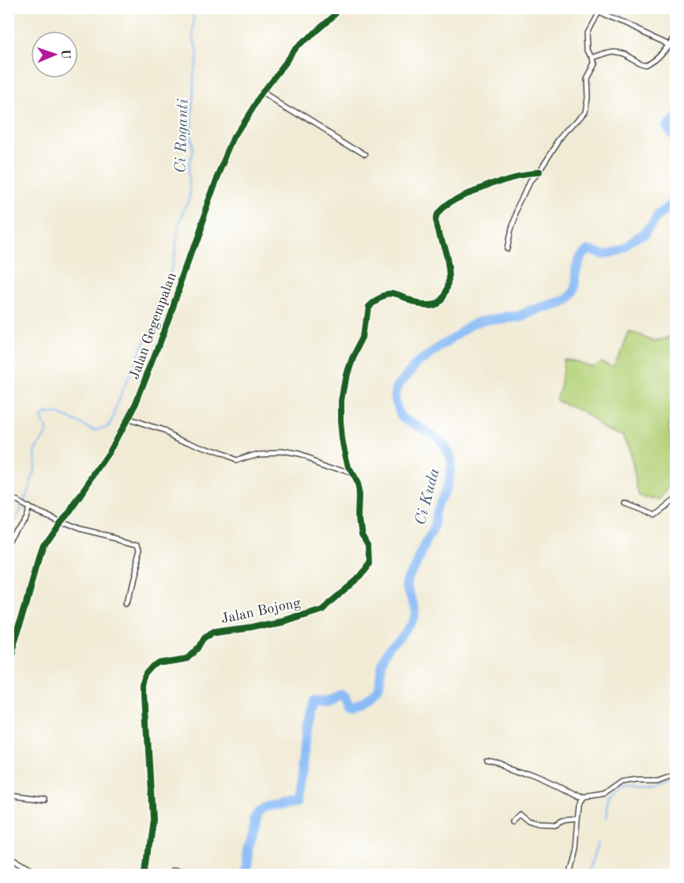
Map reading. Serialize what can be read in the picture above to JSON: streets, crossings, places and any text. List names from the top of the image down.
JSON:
{
  "streets": {
    "street": ["Jalan Gegempalan", "Jalan Bojong"]
  },
  "water": ["Ci Roganti", "Ci Kuda"],
  "north": "right"
}
